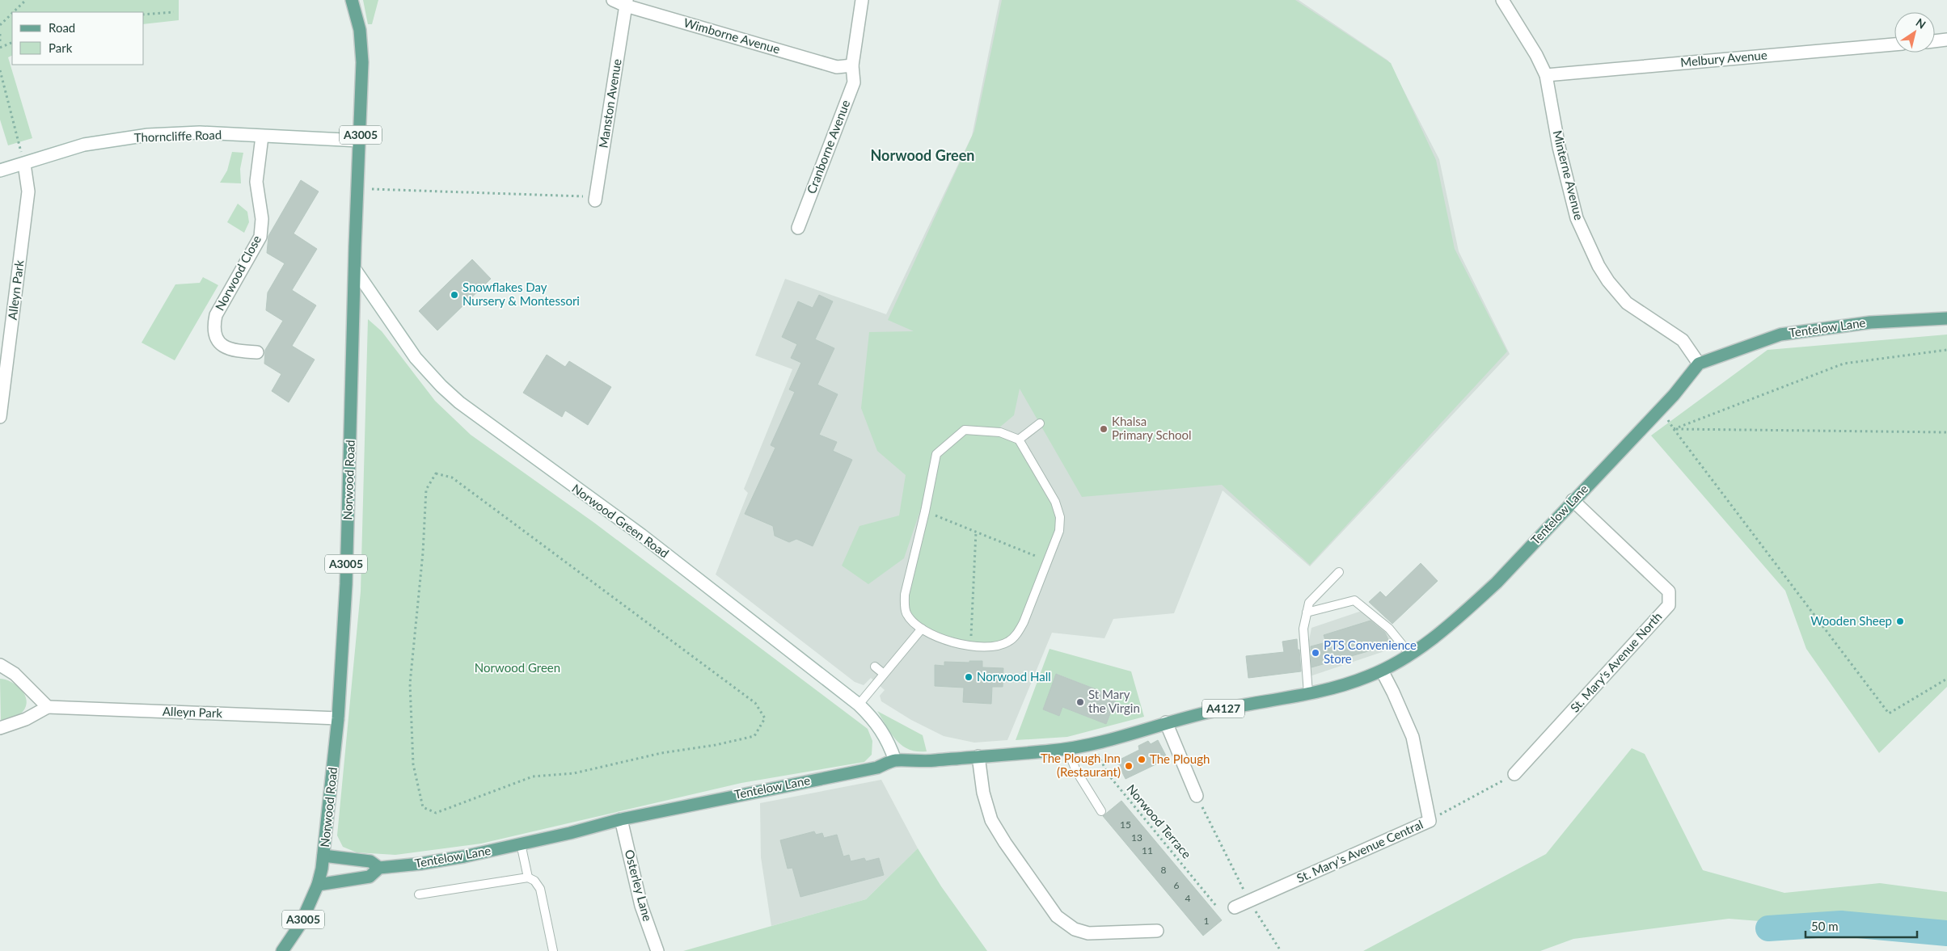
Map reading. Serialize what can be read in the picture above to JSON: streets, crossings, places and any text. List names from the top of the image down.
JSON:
{
  "streets": {
    "main road": [
      "A3005",
      "Tentelow Lane",
      "Norwood Road",
      "A4127"
    ],
    "street": [
      "Wimborne Avenue",
      "Melbury Avenue",
      "Manston Avenue",
      "Thorncliffe Road",
      "Cranborne Avenue",
      "Minterne Avenue",
      "Norwood Close",
      "Alleyn Park",
      "Norwood Green Road",
      "St. Mary's Avenue North",
      "St. Mary's Avenue Central",
      "Osterley Lane"
    ],
    "path": ["Norwood Terrace"]
  },
  "crossings": [
    ["Wimborne Avenue", "Manston Avenue"],
    ["Wimborne Avenue", "Cranborne Avenue"],
    ["Melbury Avenue", "Minterne Avenue"],
    ["Thorncliffe Road", "Norwood Close"],
    ["Thorncliffe Road", "Alleyn Park"],
    ["Thorncliffe Road", "Norwood Road"],
    ["Minterne Avenue", "Tentelow Lane"],
    ["Alleyn Park", "Norwood Road"],
    ["Tentelow Lane", "Norwood Road"],
    ["Tentelow Lane", "Norwood Green Road"],
    ["Tentelow Lane", "St. Mary's Avenue North"],
    ["Tentelow Lane", "Norwood Terrace"],
    ["Tentelow Lane", "St. Mary's Avenue Central"],
    ["Tentelow Lane", "Osterley Lane"],
    ["Norwood Road", "Norwood Green Road"]
  ],
  "districts": ["Norwood Green"],
  "parks": ["Norwood Green"],
  "places": [
    "Snowflakes Day Nursery & Montessori",
    "Khalsa Primary School",
    "Wooden Sheep",
    "PTS Convenience Store",
    "Norwood Hall",
    "St Mary the Virgin",
    "The Plough",
    "The Plough Inn (Restaurant)"
  ],
  "house_numbers": [
    "15",
    "13",
    "11",
    "8",
    "6",
    "4",
    "1"
  ],
  "legend": ["Road", "Park"],
  "scale_bar": "50 m",
  "north": "top right"
}
